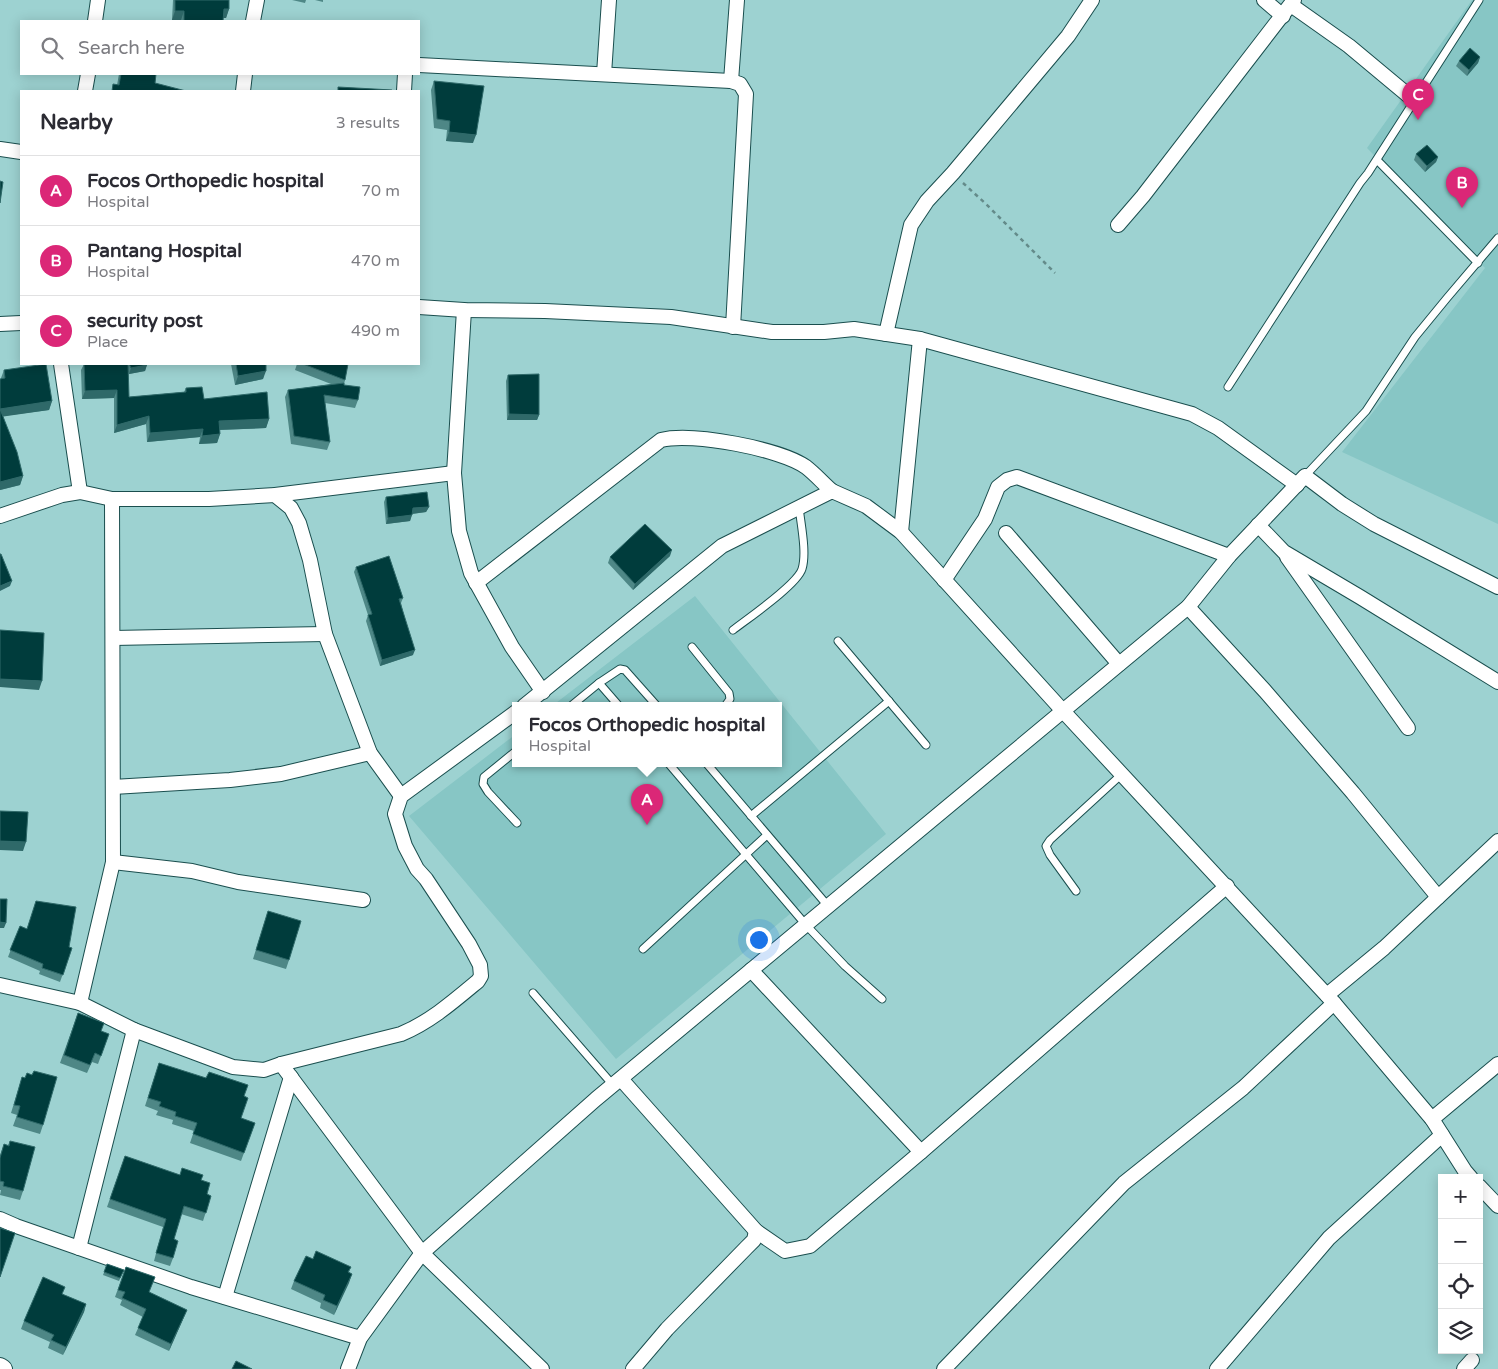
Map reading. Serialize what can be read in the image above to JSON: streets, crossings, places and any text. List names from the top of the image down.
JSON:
{
  "page": {
    "search": "Search here",
    "pins": ["C", "B", "A"],
    "heading": ["Nearby", "3 results"],
    "list": [
      {
        "mark": "A",
        "name": "Focos Orthopedic hospital",
        "note": "Hospital",
        "value": "70 m"
      },
      {
        "mark": "B",
        "name": "Pantang Hospital",
        "note": "Hospital",
        "value": "470 m"
      },
      {
        "mark": "C",
        "name": "security post",
        "note": "Place",
        "value": "490 m"
      }
    ],
    "popup": ["Focos Orthopedic hospital", "Hospital"],
    "map_buttons": ["+", "−"]
  }
}
